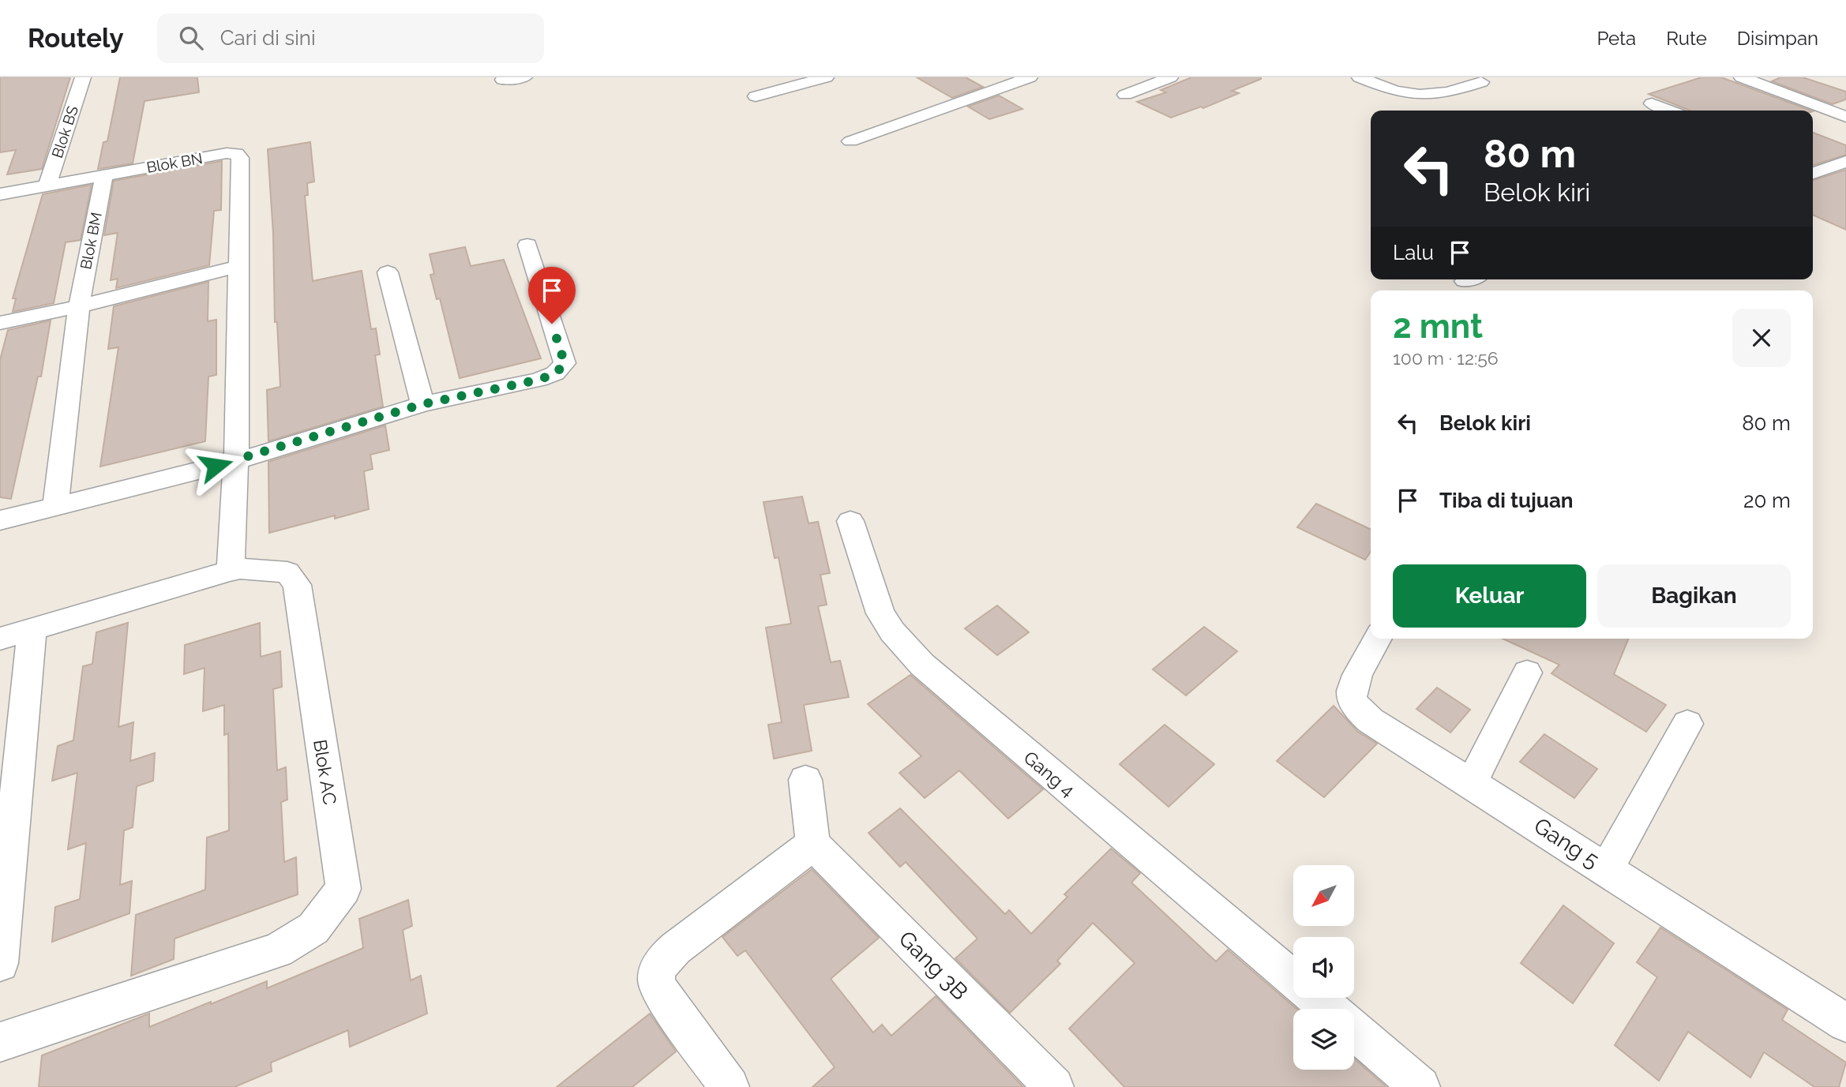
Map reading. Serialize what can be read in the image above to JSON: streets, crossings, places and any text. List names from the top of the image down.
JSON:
{
  "streets": {
    "street": [
      "Blok BS",
      "Blok BN",
      "Blok BM",
      "Blok AC",
      "Gang 4",
      "Gang 5",
      "Gang 3B"
    ]
  },
  "crossings": [
    ["Blok BS", "Blok BN"],
    ["Blok BN", "Blok BM"]
  ],
  "north": "bottom left",
  "page": {
    "header": "Routely",
    "search": "Cari di sini",
    "nav": ["Peta", "Rute", "Disimpan"],
    "turn": ["80 m", "Belok kiri"],
    "then": "Lalu",
    "heading": ["2 mnt", "100 m · 12:56"],
    "list": [
      {
        "name": "Belok kiri",
        "value": "80 m"
      },
      {
        "name": "Tiba di tujuan",
        "value": "20 m"
      }
    ],
    "buttons": ["Keluar", "Bagikan"]
  }
}
